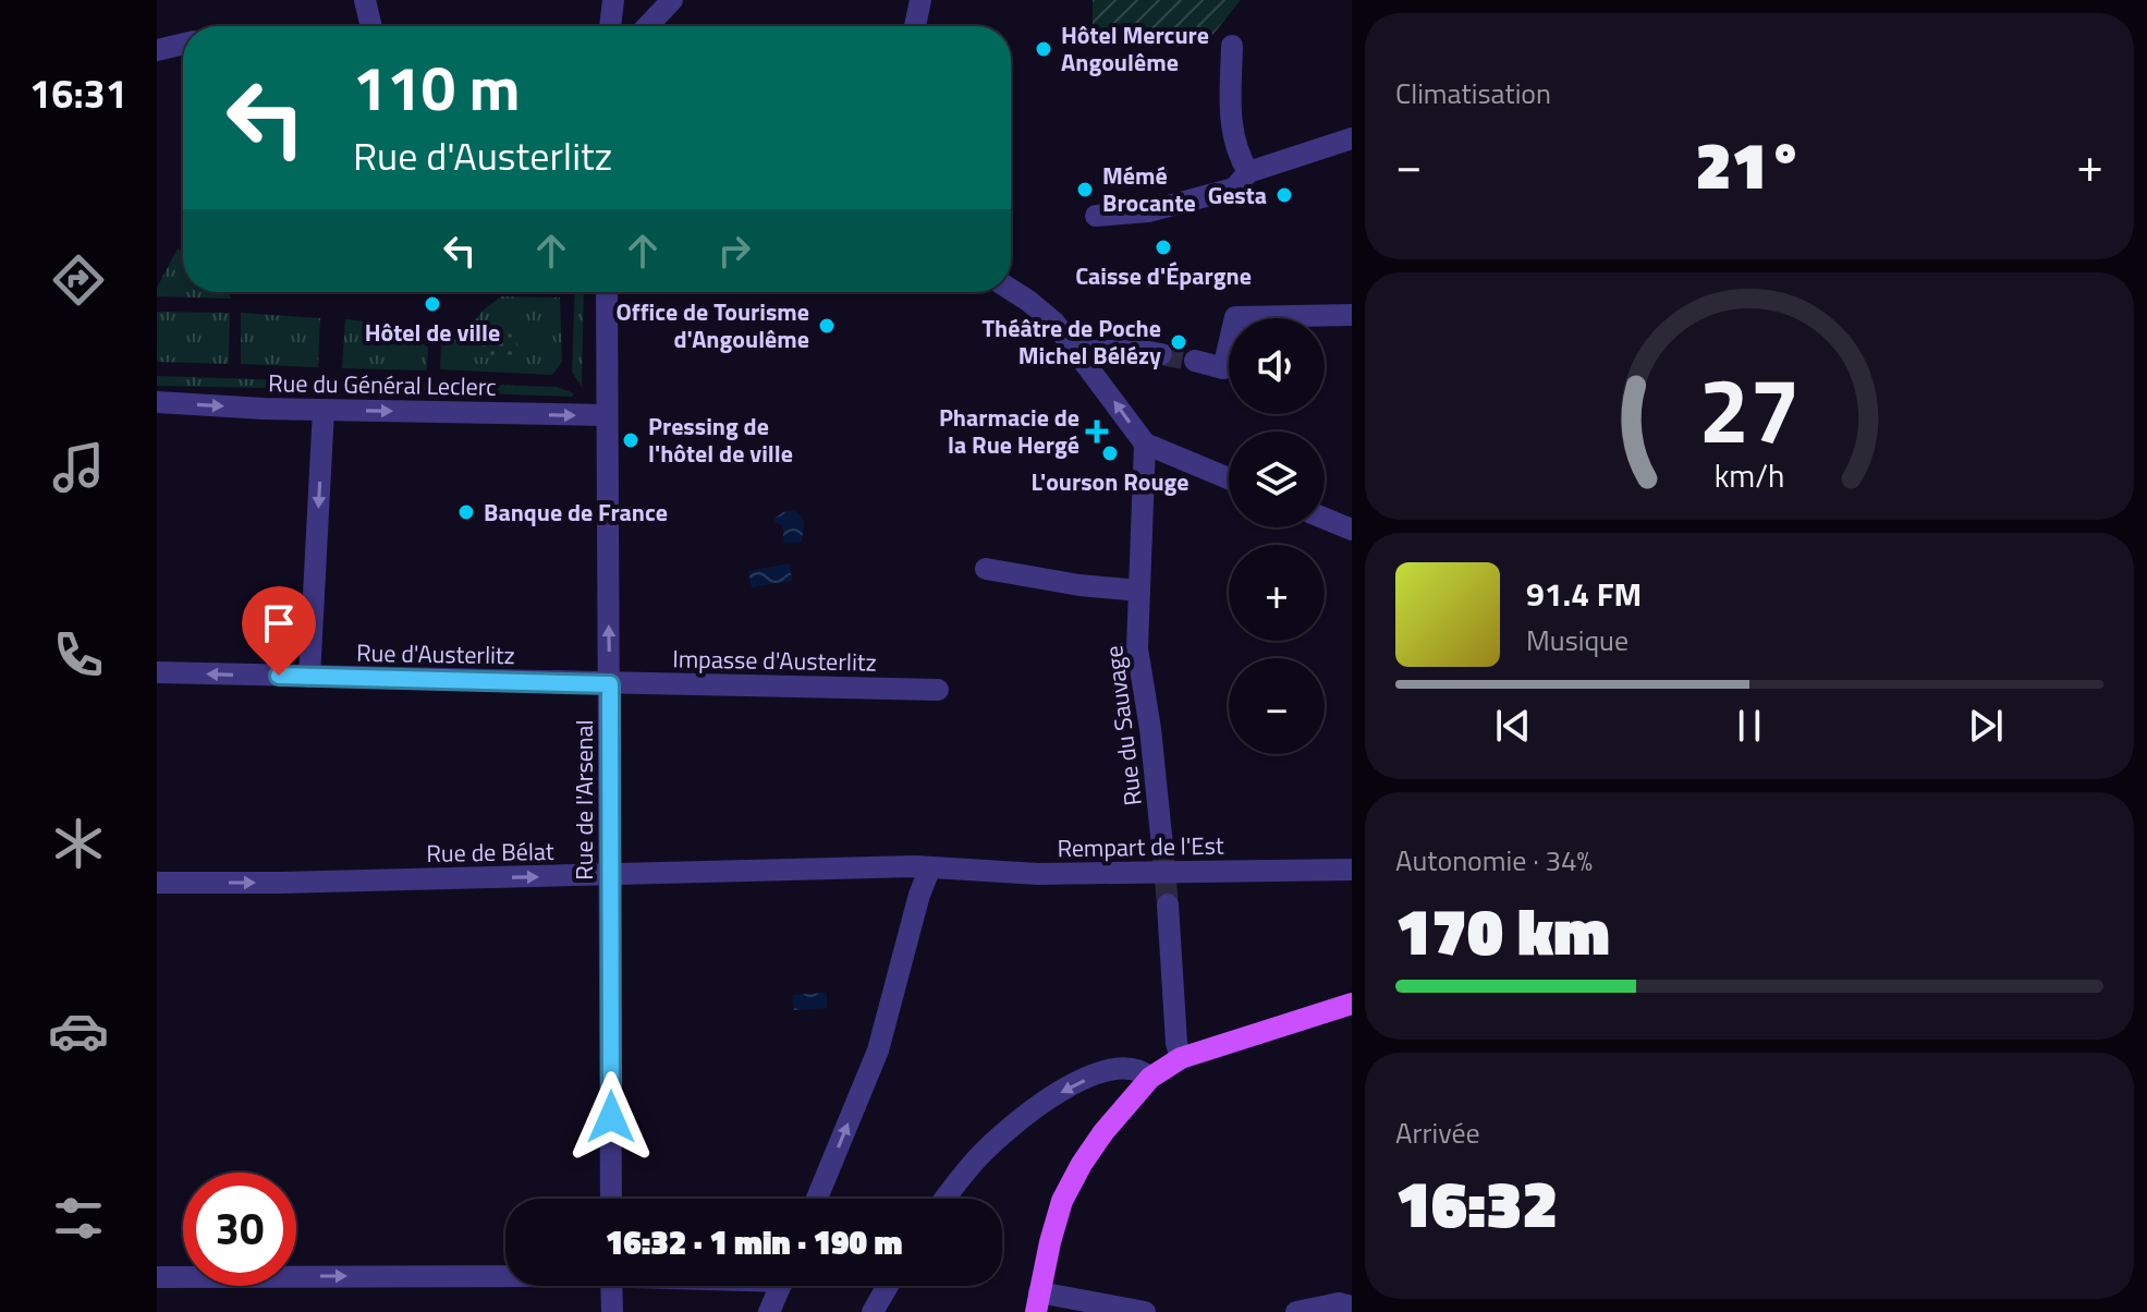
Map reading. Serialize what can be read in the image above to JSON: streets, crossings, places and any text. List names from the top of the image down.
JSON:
{
  "streets": {
    "street": [
      "Rue du Général Leclerc",
      "Rue d'Austerlitz",
      "Impasse d'Austerlitz",
      "Rue du Sauvage",
      "Rue de l'Arsenal",
      "Rempart de l'Est",
      "Rue de Bélat"
    ]
  },
  "crossings": [
    ["Rue du Général Leclerc", "Rue de l'Arsenal"],
    ["Rue d'Austerlitz", "Impasse d'Austerlitz"],
    ["Rue d'Austerlitz", "Rue de l'Arsenal"],
    ["Impasse d'Austerlitz", "Rue de l'Arsenal"],
    ["Rue de l'Arsenal", "Rue de Bélat"],
    ["Rempart de l'Est", "Rue de Bélat"]
  ],
  "one_way": ["Rue du Général Leclerc", "Rue de Bélat"],
  "places": {
    "other": [
      "Hôtel Mercure Angoulême",
      "Mémé Brocante",
      "Gesta",
      "Caisse d'Épargne",
      "Hôtel de ville",
      "Office de Tourisme d'Angoulême",
      "Théâtre de Poche Michel Bélézy",
      "Pressing de l'hôtel de ville",
      "L'ourson Rouge",
      "Banque de France"
    ],
    "health": ["Pharmacie de la Rue Hergé"]
  },
  "page": {
    "tabs": "16:31",
    "tile": [
      "Climatisation",
      ["Autonomie · 34%", "170 km"],
      ["Arrivée", "16:32"]
    ],
    "turn": ["110 m", "Rue d'Austerlitz"],
    "heat": ["−", "21°", "+"],
    "map_buttons": ["+", "−"],
    "song": ["91.4 FM", "Musique"],
    "limit": "30",
    "trip": "16:32 · 1 min · 190 m",
    "gauge": ["27", "km/h"]
  }
}
